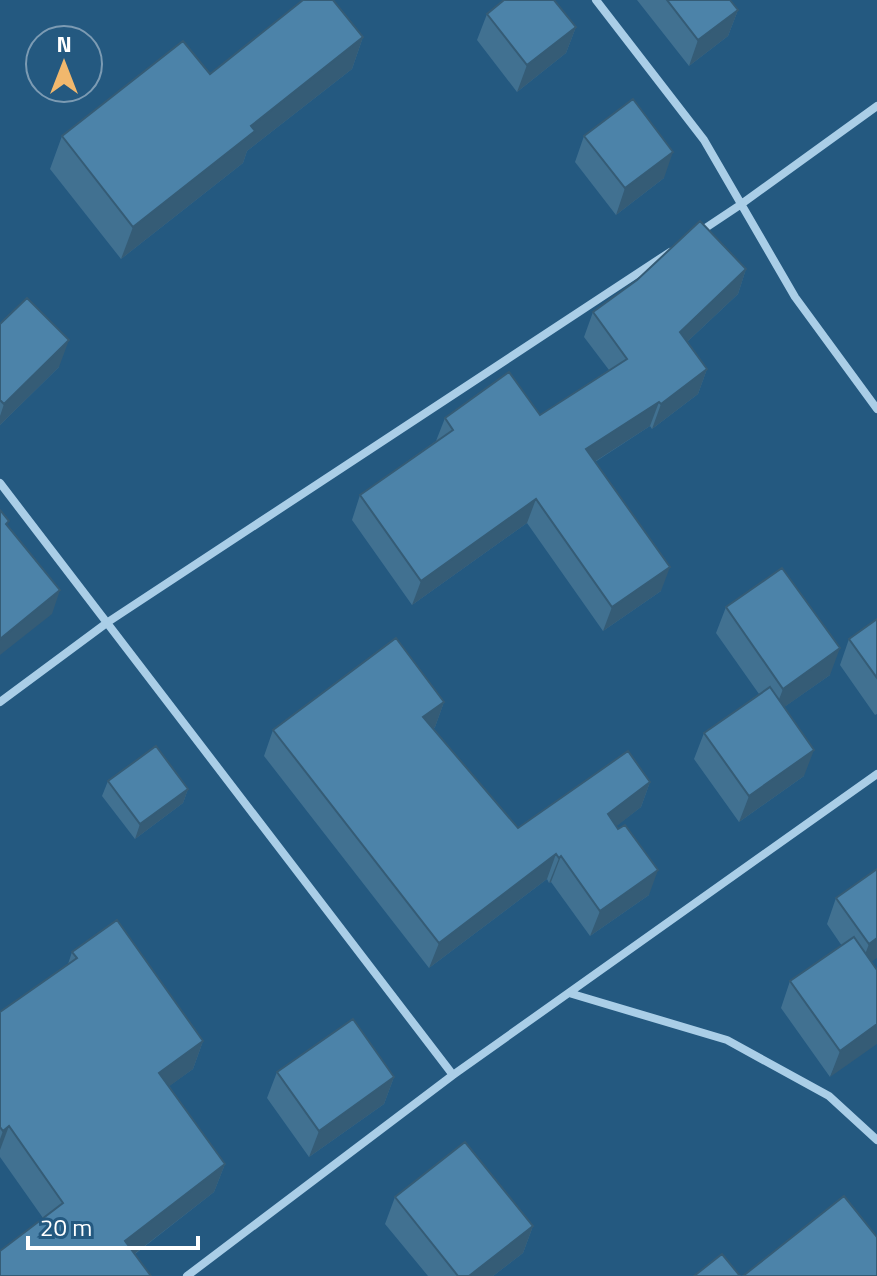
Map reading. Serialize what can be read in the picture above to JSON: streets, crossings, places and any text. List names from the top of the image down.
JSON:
{
  "scale_bar": "20 m",
  "north": "top"
}
